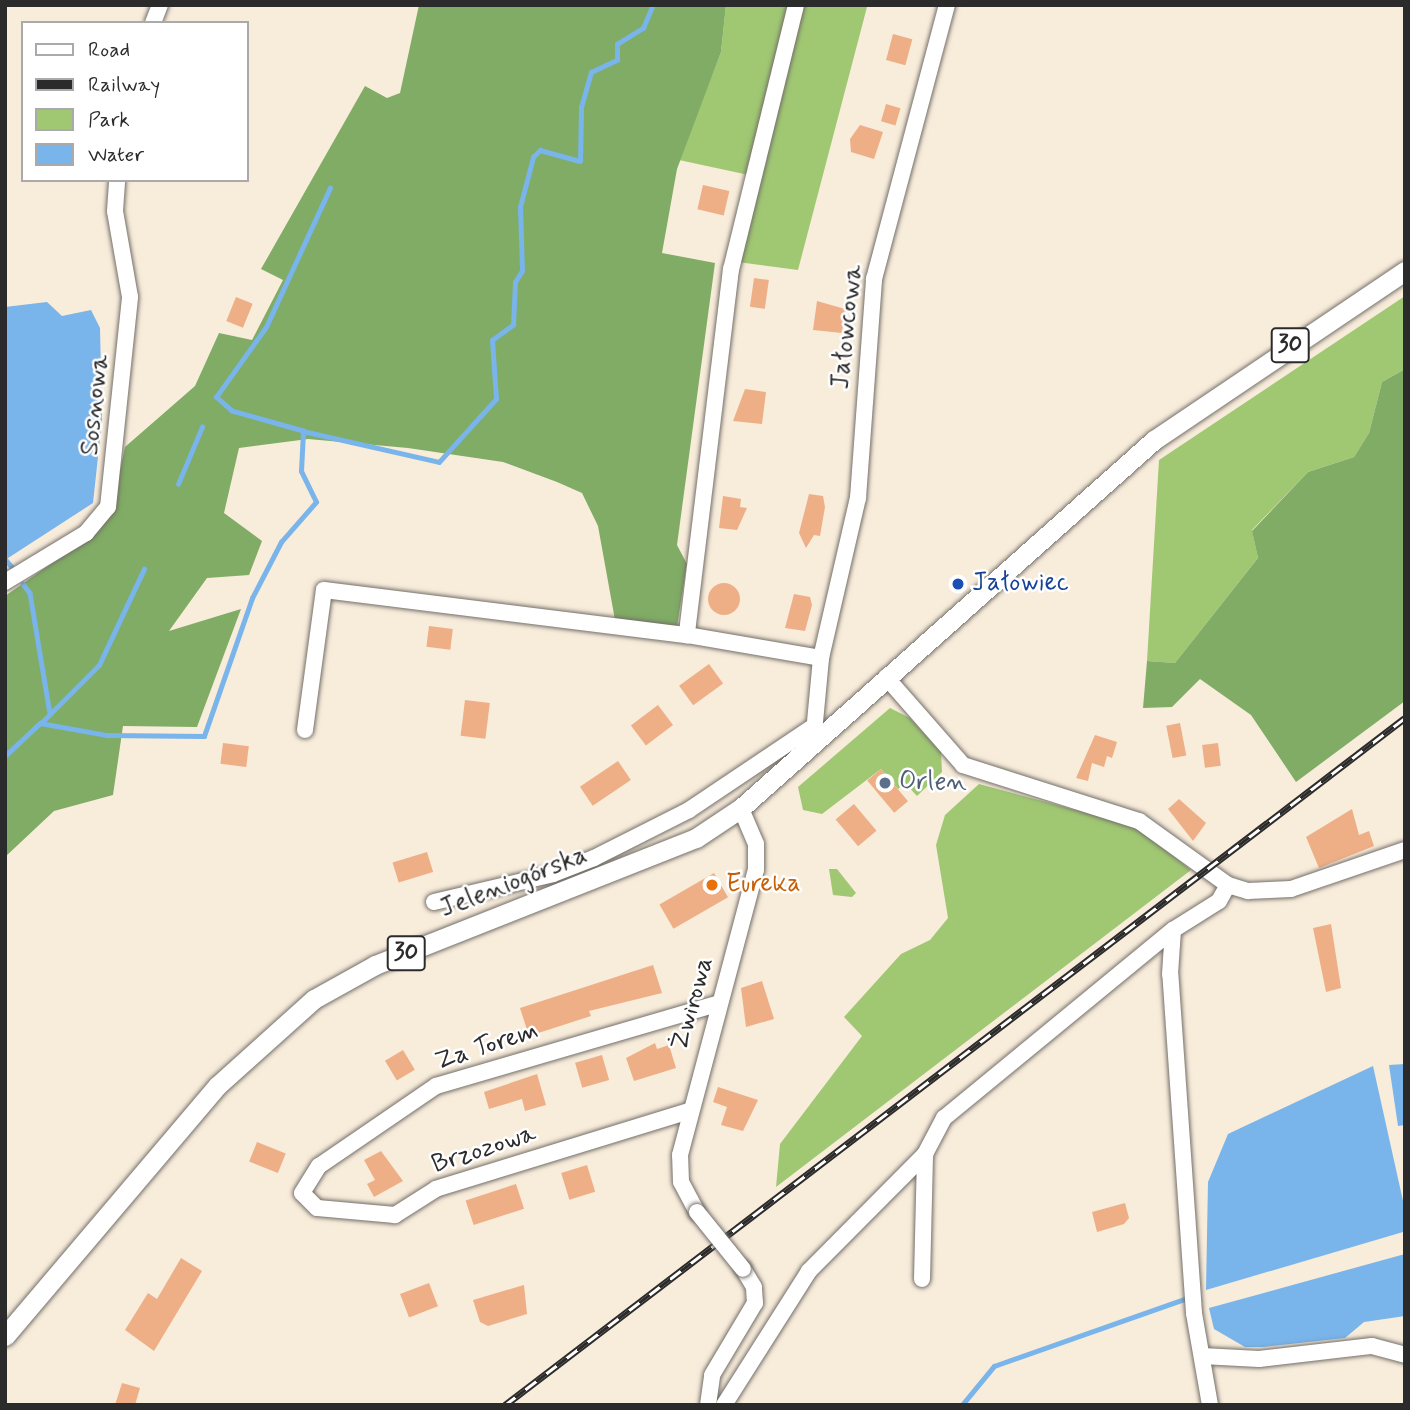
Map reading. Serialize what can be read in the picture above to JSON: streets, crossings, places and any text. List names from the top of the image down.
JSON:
{
  "streets": {
    "main road": ["30", "Jeleniogórska"],
    "street": [
      "Jałowcowa",
      "Sosnowa",
      "Żwirowa",
      "Za Torem",
      "Brzozowa"
    ]
  },
  "crossings": [
    ["Jałowcowa", "Jeleniogórska"],
    ["30", "Jeleniogórska"],
    ["Jeleniogórska", "Żwirowa"],
    ["Żwirowa", "Za Torem"],
    ["Żwirowa", "Brzozowa"],
    ["Za Torem", "Brzozowa"]
  ],
  "places": ["Jałowiec", "Orlen", "Eureka"],
  "legend": [
    "Road",
    "Railway",
    "Park",
    "Water"
  ]
}
